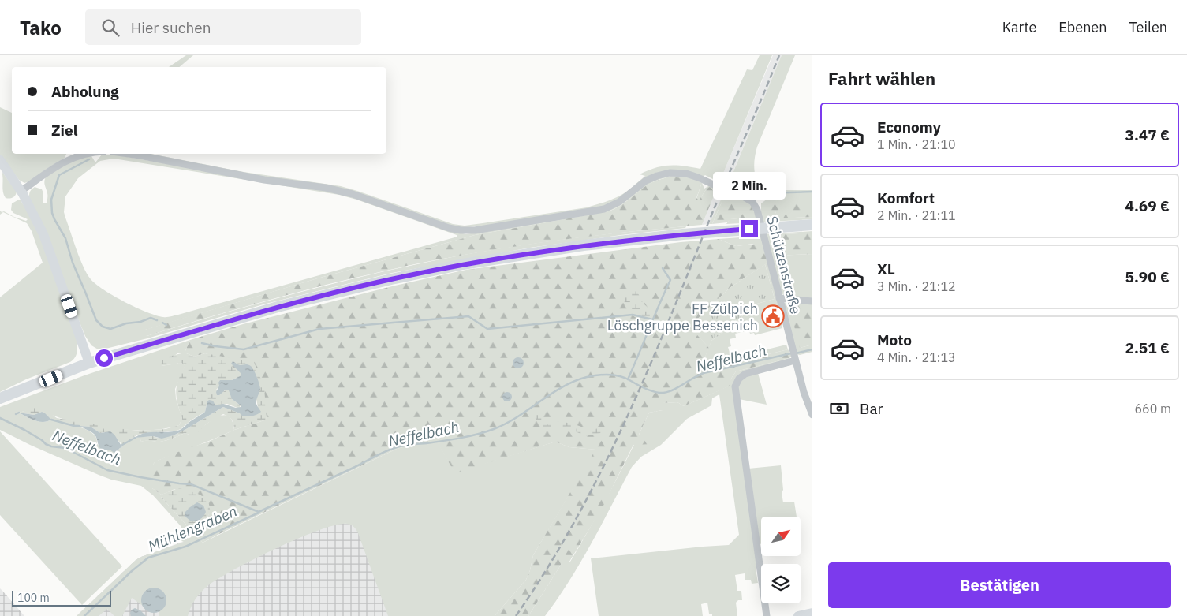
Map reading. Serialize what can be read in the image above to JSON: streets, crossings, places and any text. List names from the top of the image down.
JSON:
{
  "streets": {
    "street": ["Schützenstraße"]
  },
  "water": ["Neffelbach", "Mühlengraben"],
  "places": {
    "public building": ["FF Zülpich Löschgruppe Bessenich"]
  },
  "scale_bar": "100 m",
  "north": "top right",
  "page": {
    "header": "Tako",
    "search": "Hier suchen",
    "nav": ["Karte", "Ebenen", "Teilen"],
    "heading": "Fahrt wählen",
    "banner": ["Abholung", "Ziel"],
    "list": [
      {
        "name": "Economy",
        "note": "1 Min. · 21:10",
        "value": "3.47 €"
      },
      {
        "name": "Komfort",
        "note": "2 Min. · 21:11",
        "value": "4.69 €"
      },
      {
        "name": "XL",
        "note": "3 Min. · 21:12",
        "value": "5.90 €"
      },
      {
        "name": "Moto",
        "note": "4 Min. · 21:13",
        "value": "2.51 €"
      }
    ],
    "bubble": "2 Min.",
    "pay": ["Bar", "660 m"],
    "buttons": "Bestätigen",
    "scale": "100 m"
  }
}
